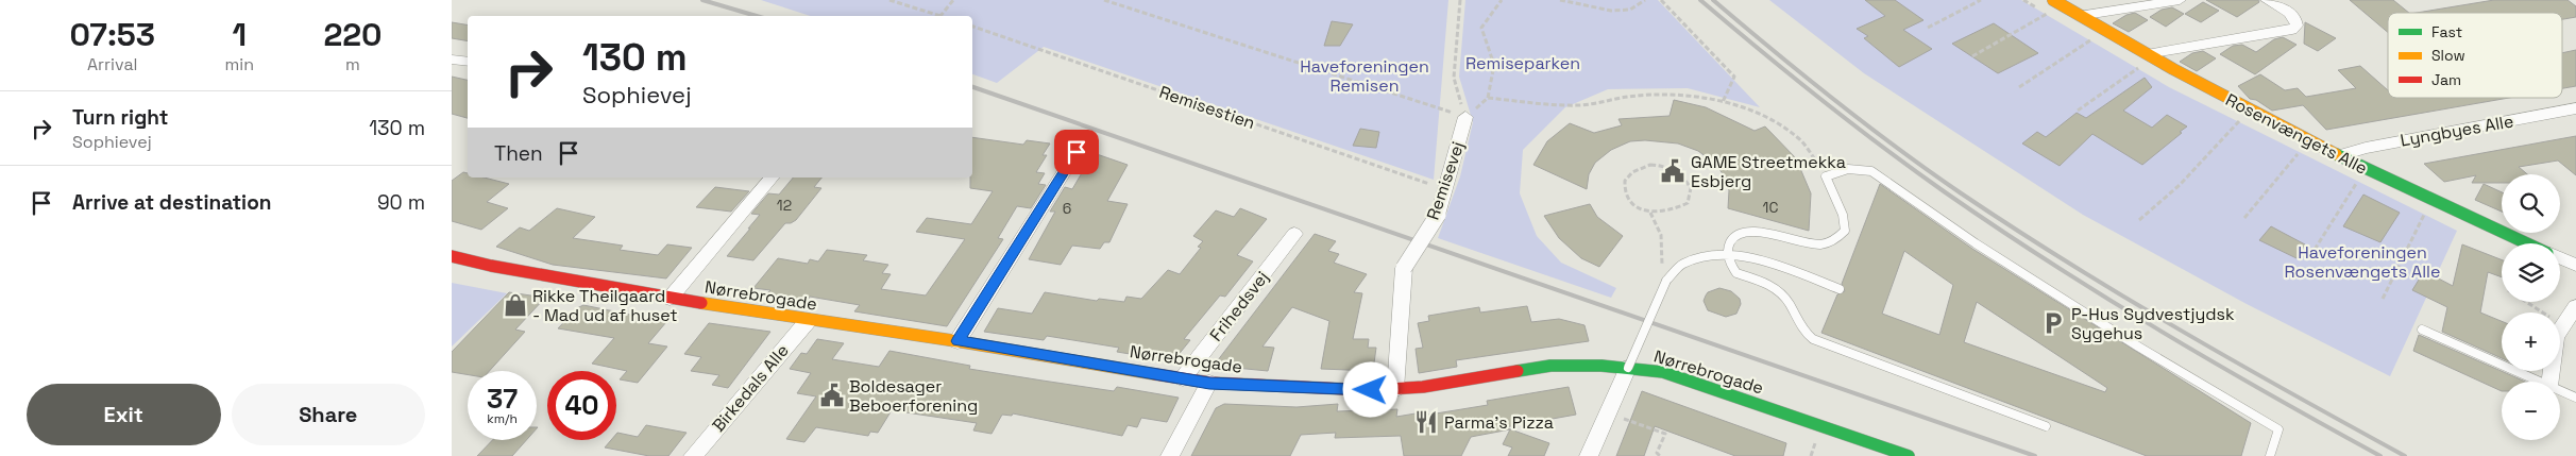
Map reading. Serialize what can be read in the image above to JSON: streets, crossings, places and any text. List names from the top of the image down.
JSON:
{
  "streets": {
    "street": [
      "Lyngbyes Alle",
      "Rosenvængets Alle",
      "Remisevej",
      "Nørrebrogade",
      "Frihedsvej",
      "Birkedals Alle"
    ],
    "path": ["Remisestien"]
  },
  "crossings": [
    ["Remisestien", "Remisevej"],
    ["Lyngbyes Alle", "Rosenvængets Alle"],
    ["Remisevej", "Nørrebrogade"],
    ["Nørrebrogade", "Frihedsvej"],
    ["Nørrebrogade", "Birkedals Alle"]
  ],
  "parks": ["Remiseparken", "Haveforeningen Remisen", "Haveforeningen Rosenvængets Alle"],
  "places": {
    "public building": ["GAME Streetmekka Esbjerg", "Boldesager Beboerforening"],
    "shop": ["Rikke Theilgaard - Mad ud af huset"],
    "parking": ["P-Hus Sydvestjydsk Sygehus"],
    "restaurant": ["Parma's Pizza"]
  },
  "house_numbers": ["12", "1C", "6"],
  "legend": ["Fast", "Slow", "Jam"],
  "page": {
    "eta": [
      "07:53",
      "Arrival",
      "1",
      "min",
      "220",
      "m"
    ],
    "turn": ["130 m", "Sophievej"],
    "list": [
      {
        "name": "Turn right",
        "note": "Sophievej",
        "value": "130 m"
      },
      {
        "name": "Arrive at destination",
        "value": "90 m"
      }
    ],
    "then": "Then",
    "map_buttons": ["+", "−"],
    "speed": "37 km/h",
    "limit": "40",
    "buttons": ["Exit", "Share"]
  }
}
